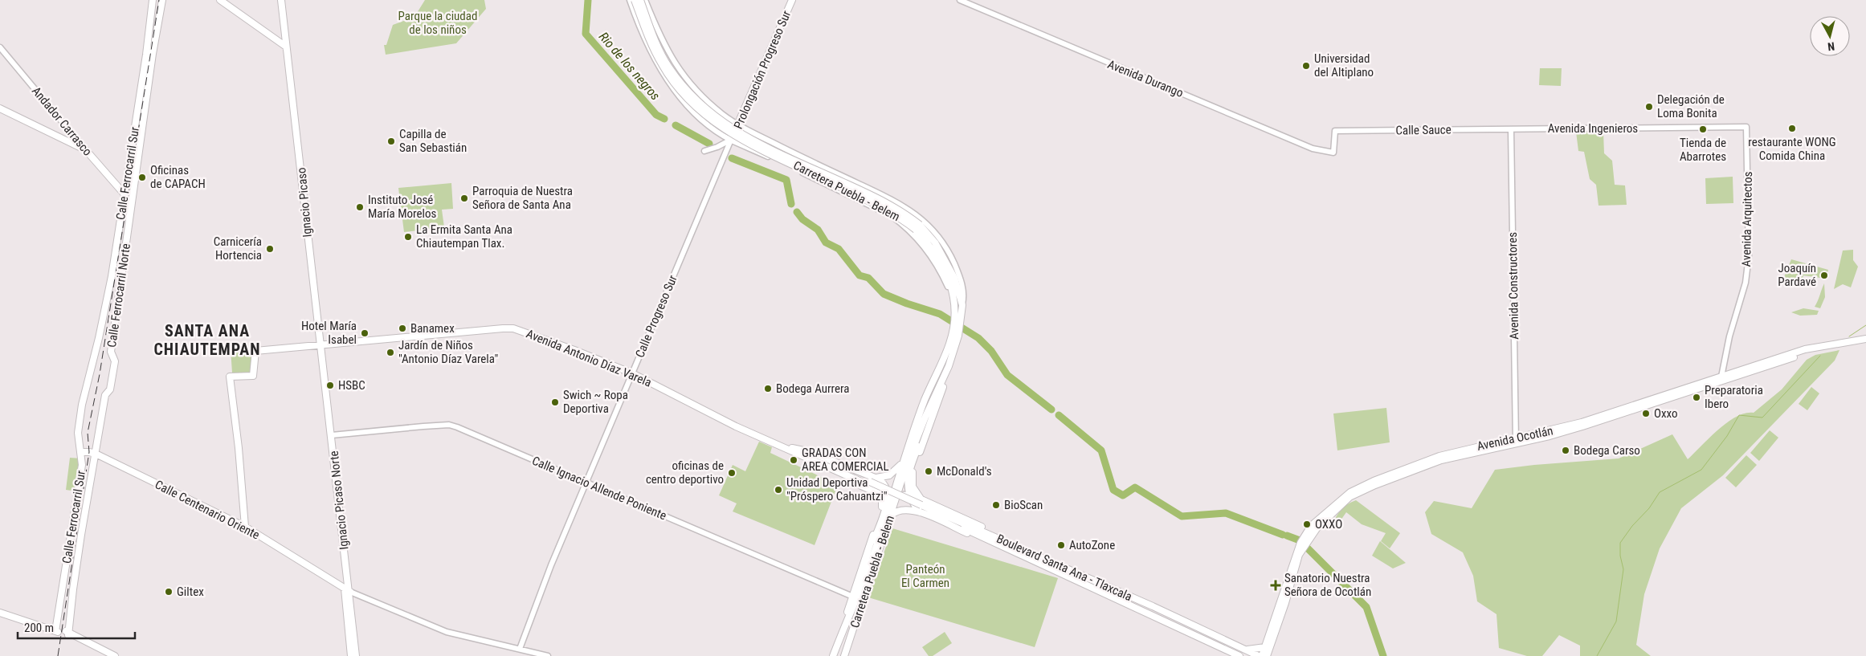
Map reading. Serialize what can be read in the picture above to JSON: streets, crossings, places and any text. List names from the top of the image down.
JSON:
{
  "streets": {
    "main road": [
      "Prolongación Progreso Sur",
      "Andador Carrasco",
      "Calle Ferrocarril Sur",
      "Carretera Puebla - Belem",
      "Ignacio Picaso",
      "Calle Ferrocarril Norte",
      "Avenida Antonio Díaz Varela",
      "Avenida Ocotlán",
      "Ignacio Picaso Norte",
      "Calle Centenario Oriente",
      "Boulevard Santa Ana - Tlaxcala"
    ],
    "street": [
      "Avenida Durango",
      "Avenida Ingenieros",
      "Calle Sauce",
      "Avenida Arquitectos",
      "Avenida Constructores",
      "Calle Progreso Sur",
      "Calle Ignacio Allende Poniente"
    ]
  },
  "crossings": [
    ["Prolongación Progreso Sur", "Carretera Puebla - Belem"],
    ["Prolongación Progreso Sur", "Calle Progreso Sur"],
    ["Avenida Durango", "Calle Sauce"],
    ["Andador Carrasco", "Calle Ferrocarril Sur"],
    ["Avenida Ingenieros", "Calle Sauce"],
    ["Avenida Ingenieros", "Avenida Arquitectos"],
    ["Avenida Ingenieros", "Avenida Constructores"],
    ["Calle Sauce", "Avenida Constructores"],
    ["Calle Ferrocarril Sur", "Calle Centenario Oriente"],
    ["Carretera Puebla - Belem", "Calle Ignacio Allende Poniente"],
    ["Ignacio Picaso", "Avenida Antonio Díaz Varela"],
    ["Ignacio Picaso", "Ignacio Picaso Norte"],
    ["Avenida Arquitectos", "Avenida Ocotlán"],
    ["Avenida Constructores", "Avenida Ocotlán"],
    ["Calle Ferrocarril Norte", "Calle Centenario Oriente"],
    ["Calle Progreso Sur", "Avenida Antonio Díaz Varela"],
    ["Calle Progreso Sur", "Calle Ignacio Allende Poniente"],
    ["Avenida Antonio Díaz Varela", "Ignacio Picaso Norte"],
    ["Avenida Antonio Díaz Varela", "Calle Centenario Oriente"],
    ["Avenida Antonio Díaz Varela", "Boulevard Santa Ana - Tlaxcala"],
    ["Calle Ignacio Allende Poniente", "Ignacio Picaso Norte"],
    ["Ignacio Picaso Norte", "Calle Centenario Oriente"]
  ],
  "districts": ["SANTA ANA CHIAUTEMPAN"],
  "water": ["Rio de los negros"],
  "parks": ["Parque la ciudad de los niños", "Panteón El Carmen"],
  "places": {
    "other": [
      "Universidad del Altiplano",
      "Delegación de Loma Bonita",
      "restaurante WONG Comida China",
      "Tienda de Abarrotes",
      "Capilla de San Sebastián",
      "Oficinas de CAPACH",
      "Parroquia de Nuestra Señora de Santa Ana",
      "Instituto José María Morelos",
      "La Ermita Santa Ana Chiautempan Tlax.",
      "Carnicería Hortencia",
      "Joaquín Pardavé",
      "Banamex",
      "Hotel María Isabel",
      "Jardín de Niños \"Antonio Díaz Varela\"",
      "HSBC",
      "Bodega Aurrera",
      "Preparatoria Ibero",
      "Swich ~ Ropa Deportiva",
      "Oxxo",
      "Bodega Carso",
      "GRADAS CON AREA COMERCIAL",
      "McDonald's",
      "oficinas de centro deportivo",
      "Unidad Deportiva \"Próspero Cahuantzi\"",
      "BioScan",
      "OXXO",
      "AutoZone",
      "Giltex"
    ],
    "health": ["Sanatorio Nuestra Señora de Ocotlán"]
  },
  "scale_bar": "200 m",
  "north": "bottom"
}
